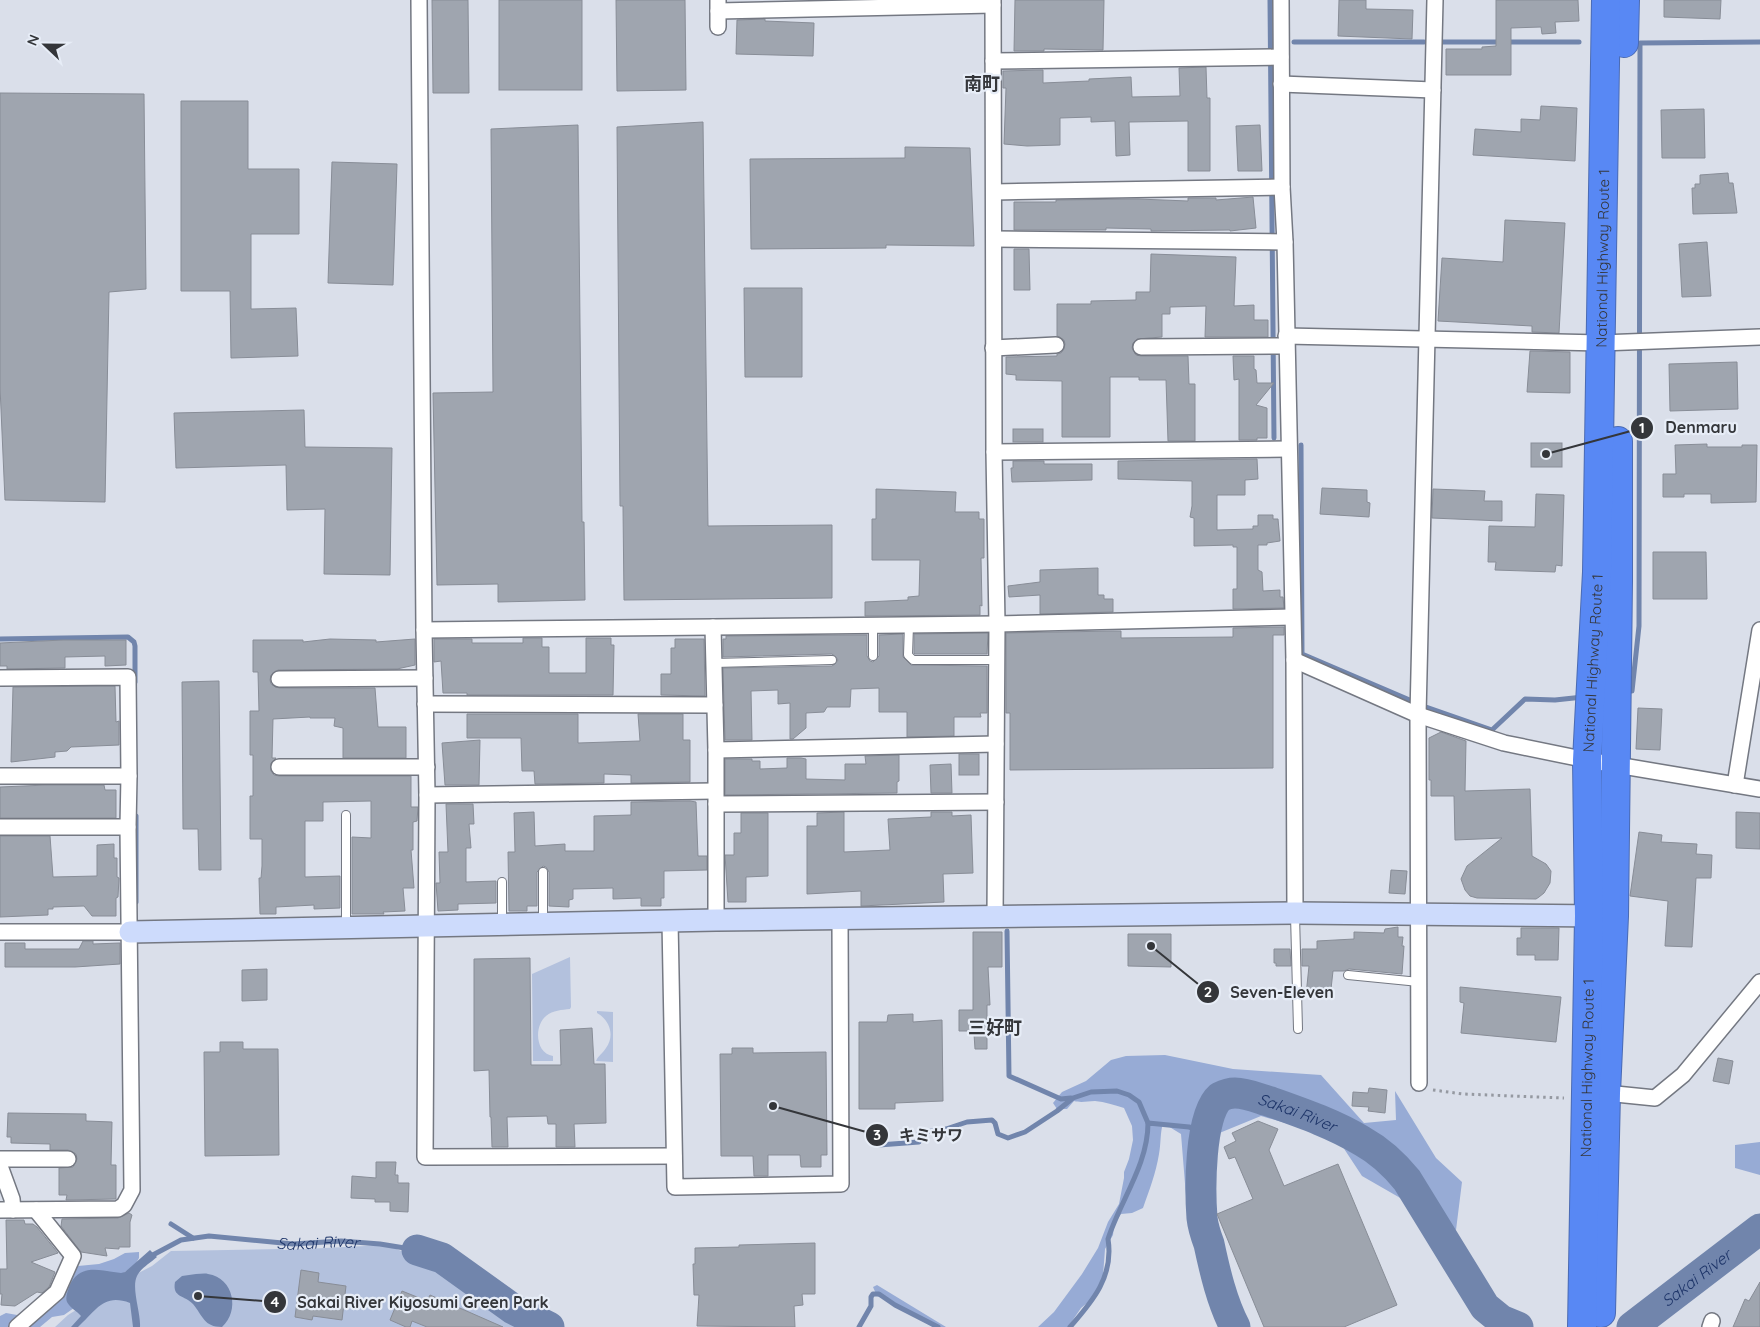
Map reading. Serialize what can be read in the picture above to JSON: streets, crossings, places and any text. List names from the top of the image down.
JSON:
{
  "streets": {
    "highway": ["National Highway Route 1"]
  },
  "districts": ["南町", "三好町"],
  "water": ["Sakai River"],
  "places": [
    "Denmaru",
    "Seven-Eleven",
    "キミサワ",
    "Sakai River Kiyosumi Green Park"
  ],
  "north": "left"
}
